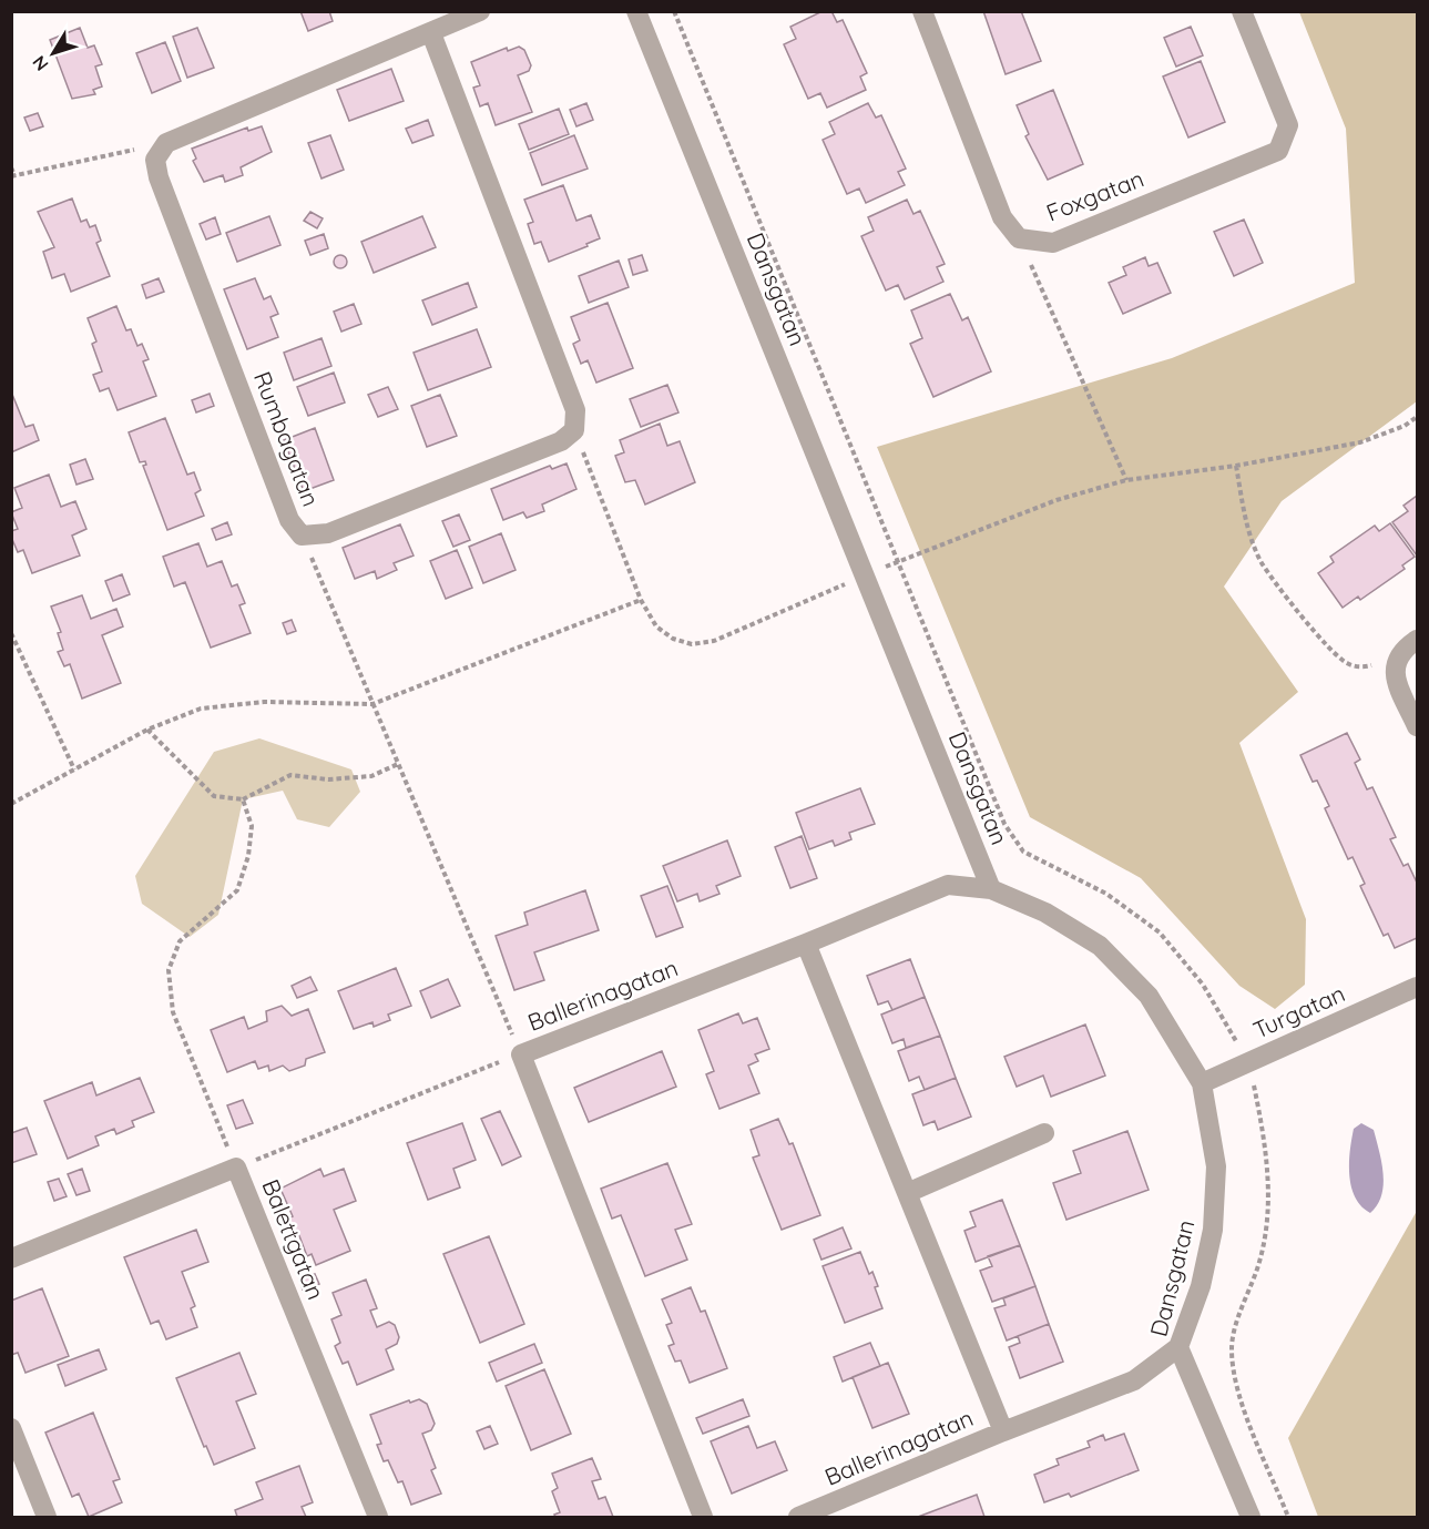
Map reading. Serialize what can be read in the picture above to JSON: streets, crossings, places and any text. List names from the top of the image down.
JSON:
{
  "streets": {
    "street": [
      "Foxgatan",
      "Dansgatan",
      "Rumbagatan",
      "Ballerinagatan",
      "Turgatan",
      "Balettgatan"
    ]
  },
  "crossings": [
    ["Dansgatan", "Turgatan"]
  ],
  "north": "bottom left"
}
